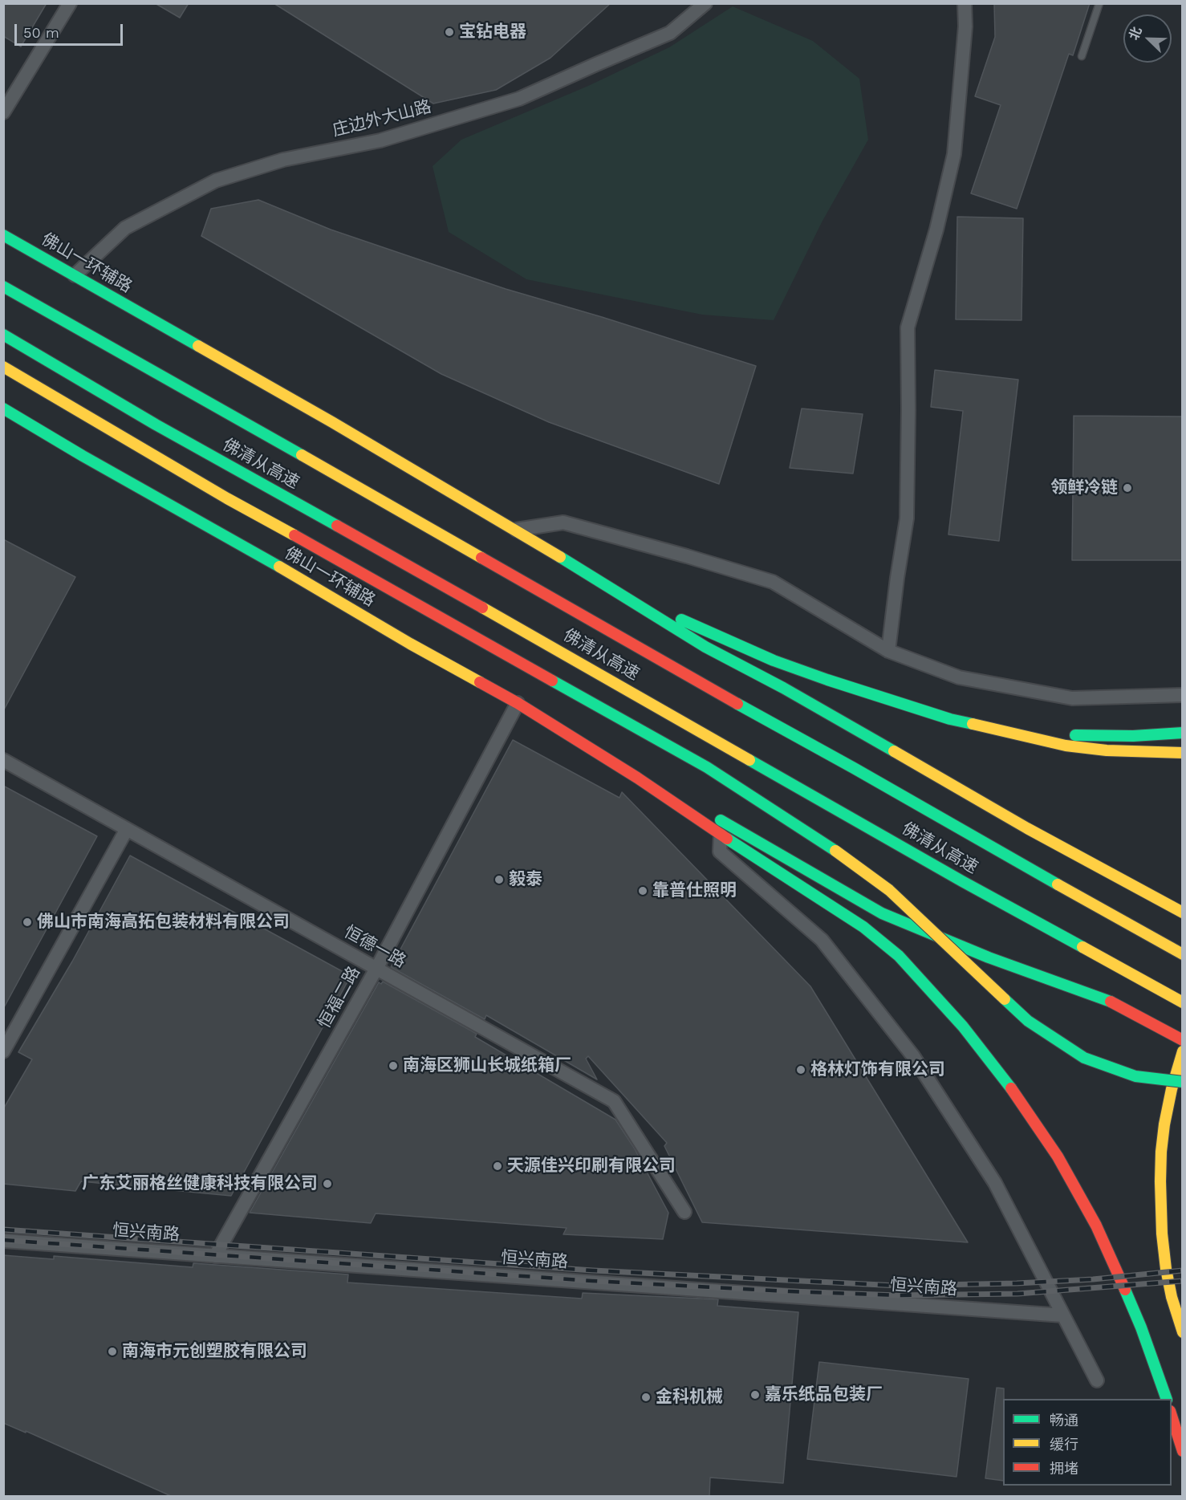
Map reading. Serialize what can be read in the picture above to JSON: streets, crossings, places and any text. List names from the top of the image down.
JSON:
{
  "streets": {
    "main road": ["佛山一环辅路", "佛清从高速"],
    "street": [
      "庄边外大山路",
      "恒德一路",
      "恒福二路",
      "恒兴南路"
    ]
  },
  "crossings": [
    ["庄边外大山路", "佛山一环辅路"],
    ["佛山一环辅路", "恒福二路"],
    ["恒德一路", "恒福二路"],
    ["恒福二路", "恒兴南路"]
  ],
  "places": [
    "宝钻电器",
    "领鲜冷链",
    "毅泰",
    "靠普仕照明",
    "佛山市南海高拓包装材料有限公司",
    "南海区狮山长城纸箱厂",
    "格林灯饰有限公司",
    "天源佳兴印刷有限公司",
    "广东艾丽格丝健康科技有限公司",
    "南海市元创塑胶有限公司",
    "嘉乐纸品包装厂",
    "金科机械"
  ],
  "legend": ["畅通", "缓行", "拥堵"],
  "scale_bar": "50 m",
  "north": "top left"
}
